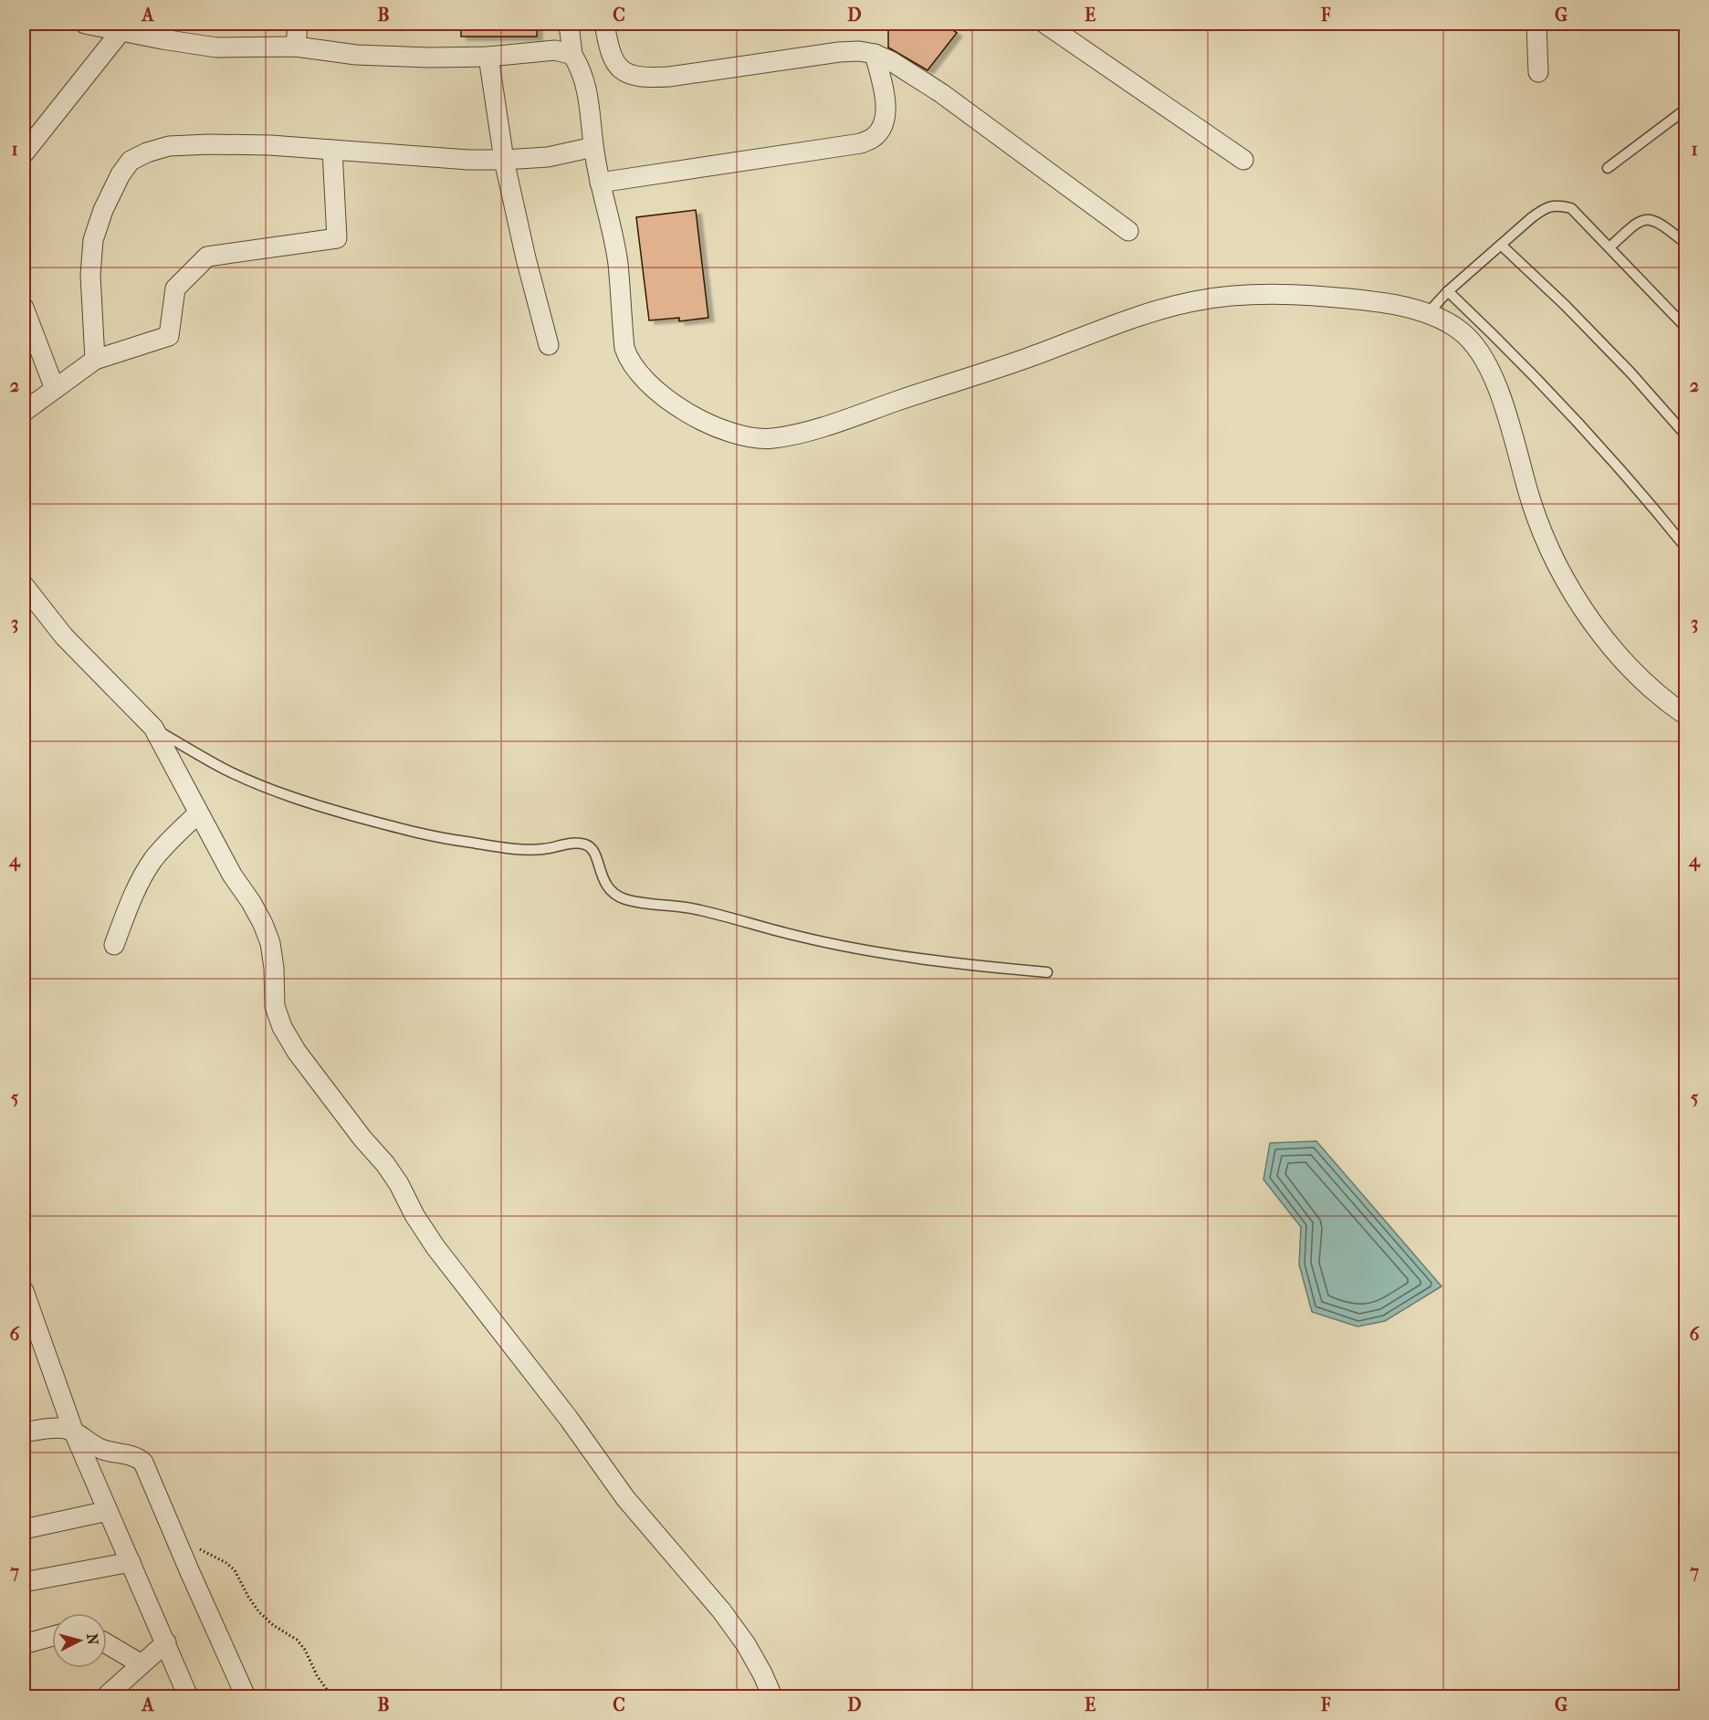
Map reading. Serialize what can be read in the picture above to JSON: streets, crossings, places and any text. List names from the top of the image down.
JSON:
{
  "north": "right",
  "grid": {
    "columns": [
      "A",
      "B",
      "C",
      "D",
      "E",
      "F",
      "G"
    ],
    "rows": [
      "1",
      "2",
      "3",
      "4",
      "5",
      "6",
      "7"
    ]
  }
}
